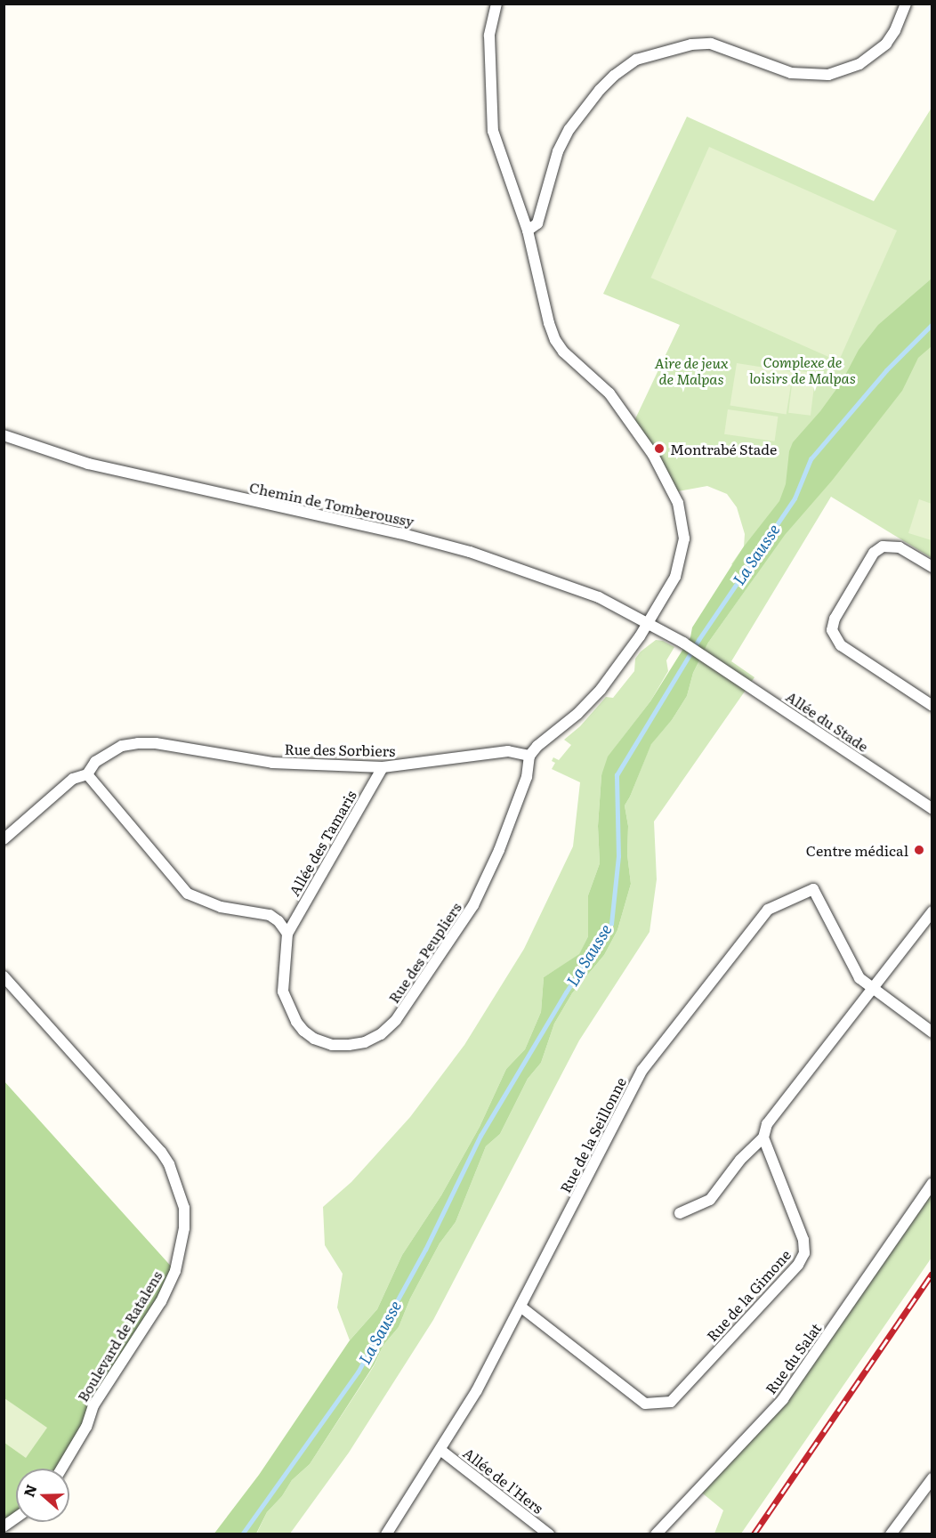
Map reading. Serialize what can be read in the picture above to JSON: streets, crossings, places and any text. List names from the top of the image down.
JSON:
{
  "streets": {
    "street": [
      "Chemin de Tomberoussy",
      "Allée du Stade",
      "Rue des Sorbiers",
      "Allée des Tamaris",
      "Rue des Peupliers",
      "Rue de la Seillonne",
      "Rue de la Gimone",
      "Boulevard de Ratalens",
      "Rue du Salat",
      "Allée de l'Hers"
    ]
  },
  "crossings": [
    ["Chemin de Tomberoussy", "Allée du Stade"],
    ["Rue des Sorbiers", "Allée des Tamaris"],
    ["Rue des Sorbiers", "Rue des Peupliers"],
    ["Allée des Tamaris", "Rue des Peupliers"],
    ["Rue de la Seillonne", "Rue de la Gimone"],
    ["Rue de la Seillonne", "Allée de l'Hers"]
  ],
  "water": ["La Sausse"],
  "parks": ["Complexe de loisirs de Malpas", "Aire de jeux de Malpas"],
  "places": ["Montrabé Stade", "Centre médical"],
  "north": "left"
}
